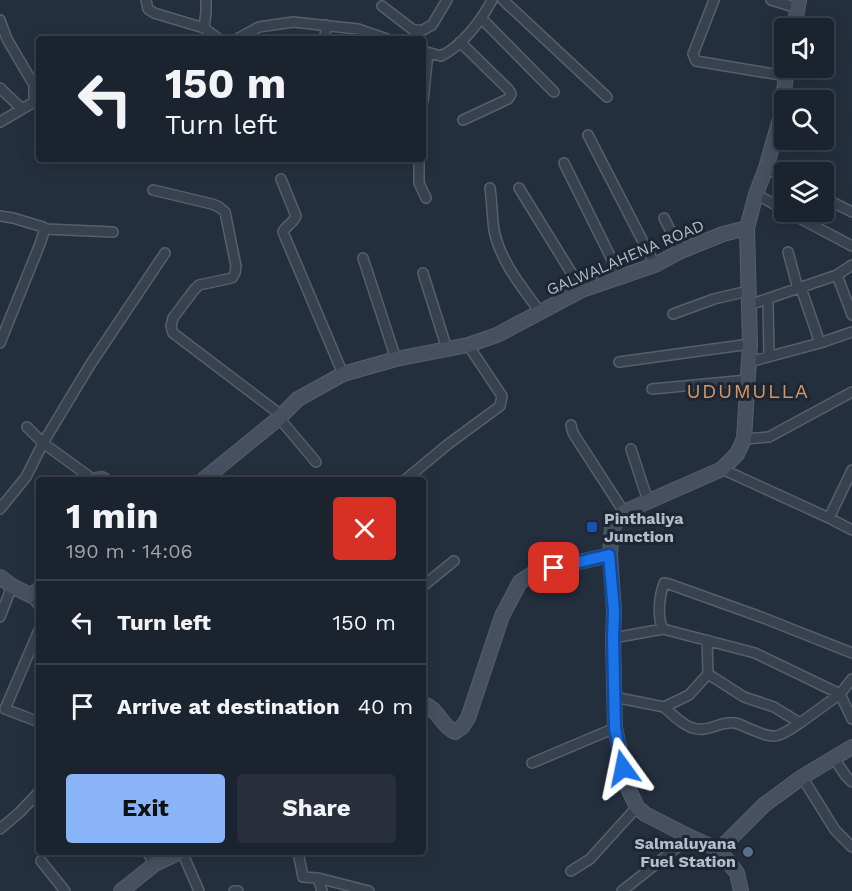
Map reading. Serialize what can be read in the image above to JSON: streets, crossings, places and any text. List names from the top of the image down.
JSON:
{
  "streets": {
    "street": ["GALWALAHENA ROAD"]
  },
  "districts": ["UDUMULLA"],
  "places": {
    "transit": ["Pinthaliya Junction"],
    "other": ["Salmaluyana Fuel Station"]
  },
  "page": {
    "turn": ["150 m", "Turn left"],
    "heading": ["1 min", "190 m · 14:06"],
    "list": [
      {
        "name": "Turn left",
        "value": "150 m"
      },
      {
        "name": "Arrive at destination",
        "value": "40 m"
      }
    ],
    "buttons": ["Exit", "Share"]
  }
}
